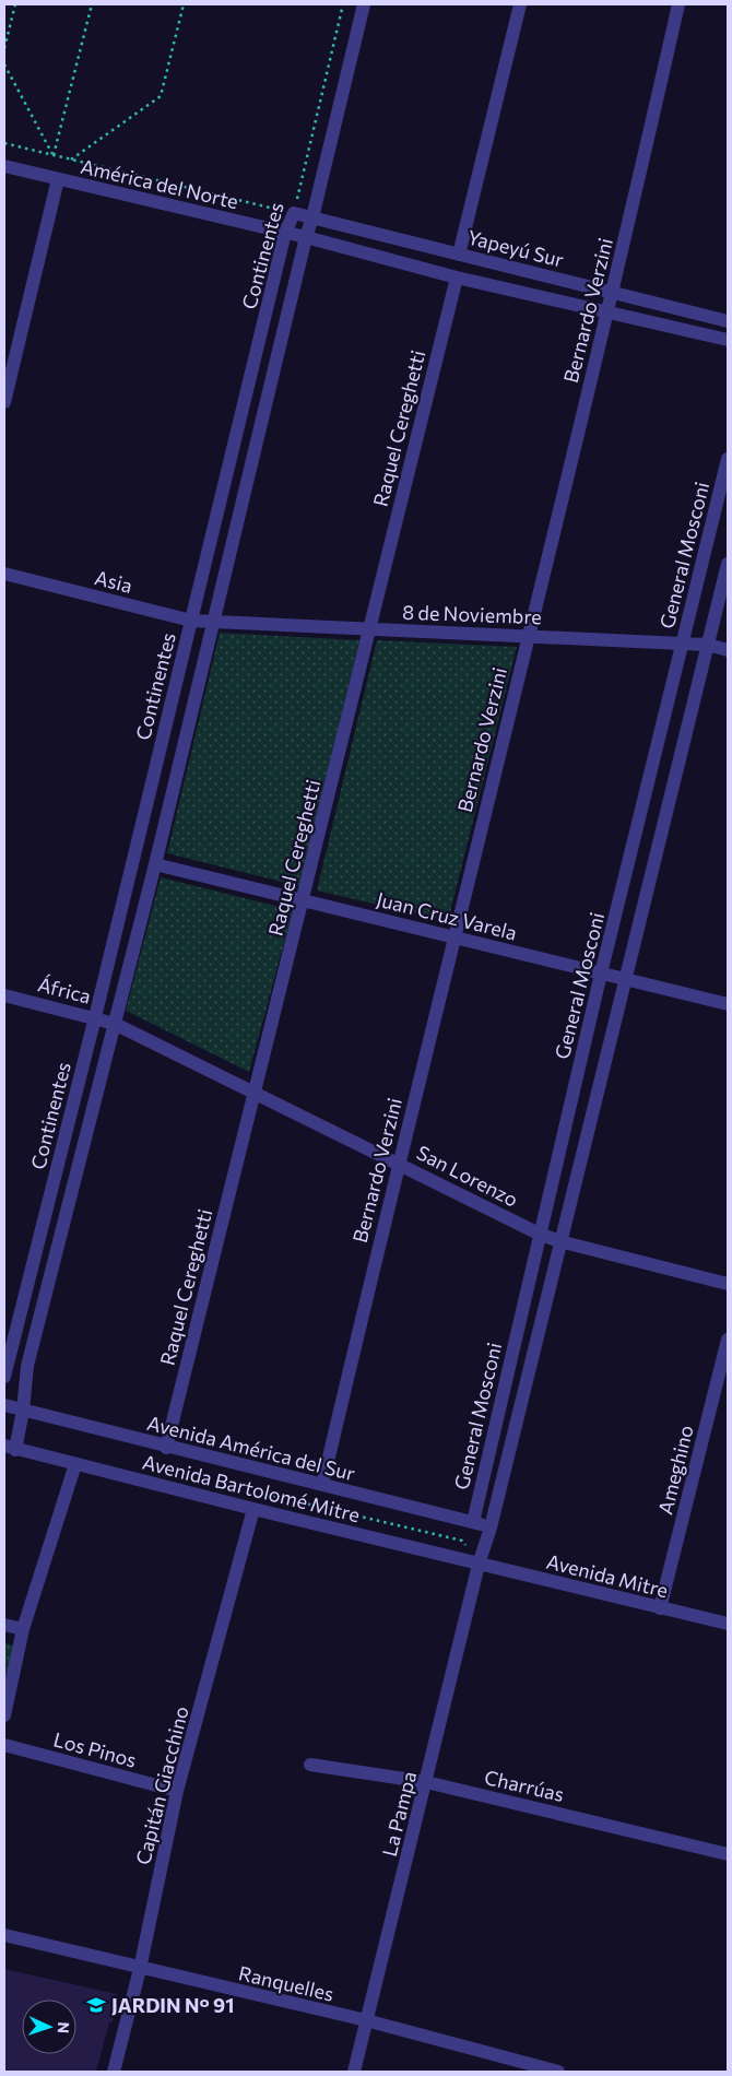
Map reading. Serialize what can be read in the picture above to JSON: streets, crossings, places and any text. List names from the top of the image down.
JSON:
{
  "streets": {
    "street": [
      "América del Norte",
      "Yapeyú Sur",
      "Continentes",
      "Bernardo Verzini",
      "Raquel Cereghetti",
      "General Mosconi",
      "Asia",
      "8 de Noviembre",
      "Juan Cruz Varela",
      "África",
      "San Lorenzo",
      "Avenida América del Sur",
      "Ameghino",
      "Avenida Bartolomé Mitre",
      "Avenida Mitre",
      "Los Pinos",
      "Capitán Giacchino",
      "Charrúas",
      "La Pampa",
      "Ranquelles"
    ]
  },
  "crossings": [
    ["América del Norte", "Yapeyú Sur"],
    ["América del Norte", "Continentes"],
    ["Yapeyú Sur", "Continentes"],
    ["Yapeyú Sur", "Bernardo Verzini"],
    ["Continentes", "Asia"],
    ["Continentes", "8 de Noviembre"],
    ["Continentes", "Juan Cruz Varela"],
    ["Continentes", "África"],
    ["Continentes", "San Lorenzo"],
    ["Continentes", "Avenida América del Sur"],
    ["Continentes", "Avenida Bartolomé Mitre"],
    ["Bernardo Verzini", "8 de Noviembre"],
    ["Bernardo Verzini", "Juan Cruz Varela"],
    ["Bernardo Verzini", "San Lorenzo"],
    ["Bernardo Verzini", "Avenida América del Sur"],
    ["Raquel Cereghetti", "8 de Noviembre"],
    ["Raquel Cereghetti", "Juan Cruz Varela"],
    ["Raquel Cereghetti", "San Lorenzo"],
    ["Raquel Cereghetti", "Avenida América del Sur"],
    ["General Mosconi", "8 de Noviembre"],
    ["General Mosconi", "Juan Cruz Varela"],
    ["General Mosconi", "San Lorenzo"],
    ["General Mosconi", "Avenida América del Sur"],
    ["General Mosconi", "Avenida Bartolomé Mitre"],
    ["General Mosconi", "Avenida Mitre"],
    ["General Mosconi", "La Pampa"],
    ["Asia", "8 de Noviembre"],
    ["África", "San Lorenzo"],
    ["Ameghino", "Avenida Mitre"],
    ["Avenida Bartolomé Mitre", "Avenida Mitre"],
    ["Avenida Bartolomé Mitre", "Capitán Giacchino"],
    ["Avenida Bartolomé Mitre", "La Pampa"],
    ["Avenida Mitre", "La Pampa"],
    ["Los Pinos", "Capitán Giacchino"],
    ["Capitán Giacchino", "Ranquelles"],
    ["Charrúas", "La Pampa"],
    ["La Pampa", "Ranquelles"]
  ],
  "places": {
    "school or university": ["JARDIN N° 91"]
  },
  "north": "right"
}
